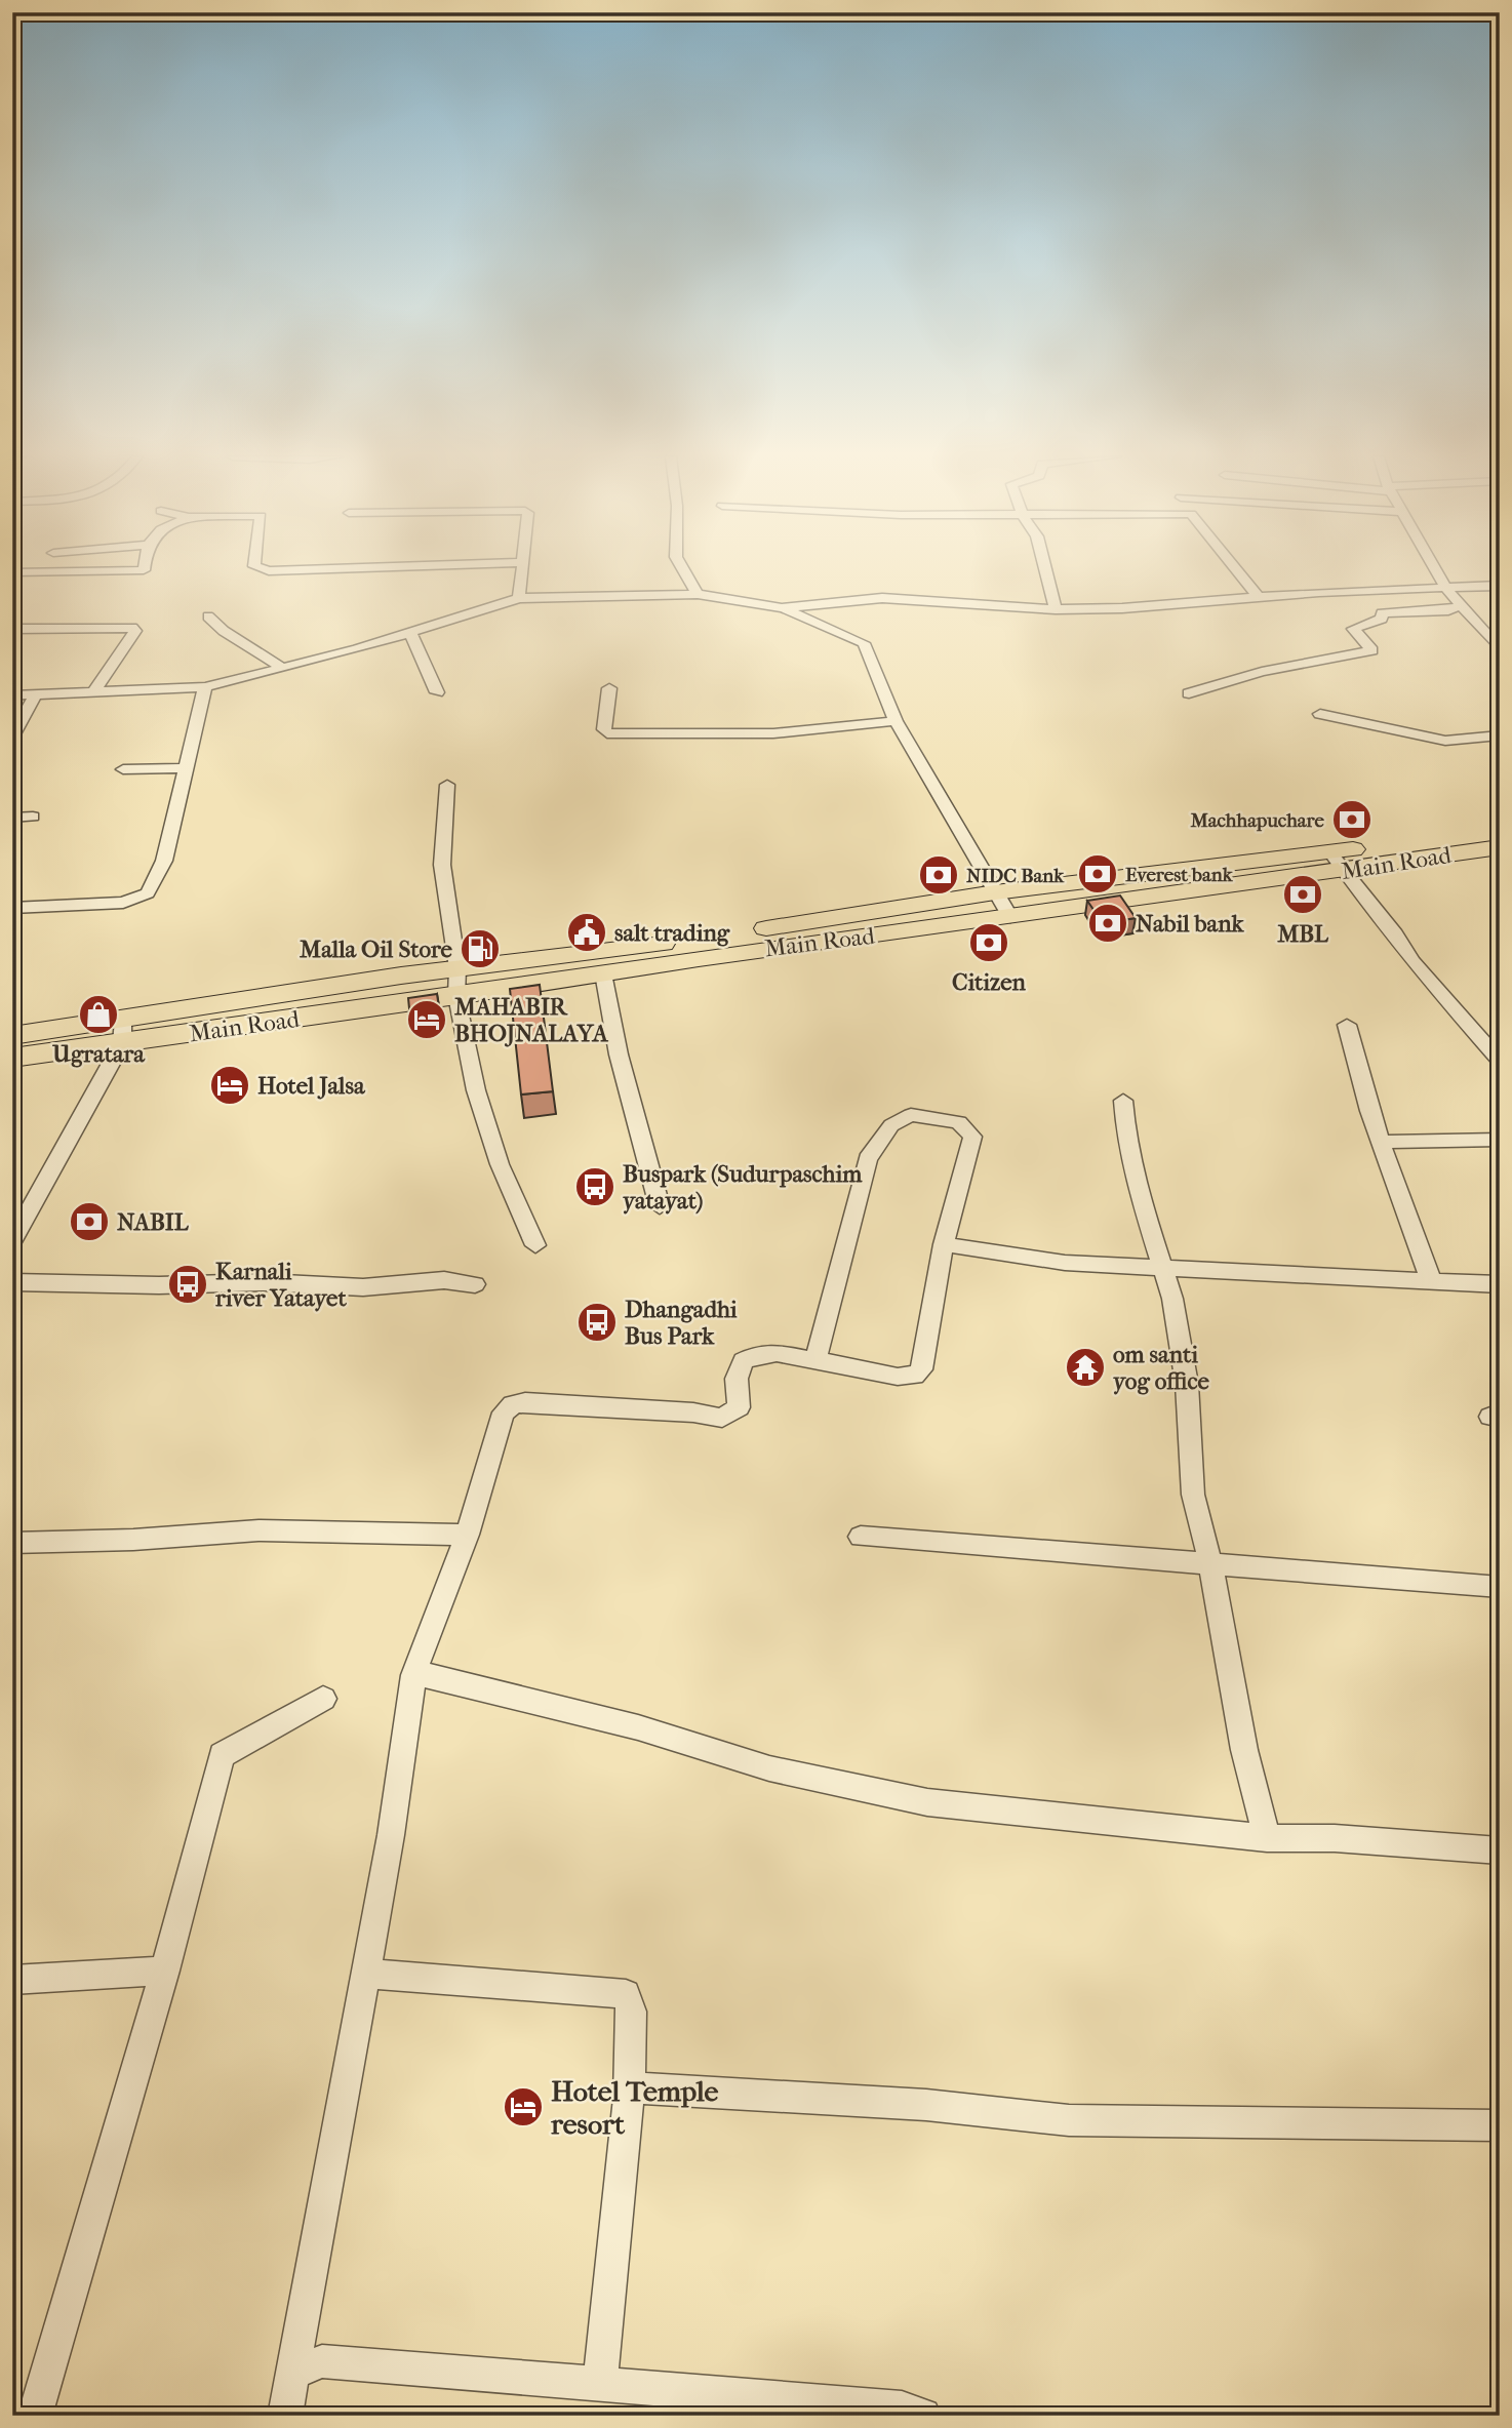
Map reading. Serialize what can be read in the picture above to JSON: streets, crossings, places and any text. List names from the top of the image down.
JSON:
{
  "streets": {
    "main road": ["Main Road"]
  },
  "places": {
    "bank": [
      "Machhapuchare",
      "Everest bank",
      "NIDC Bank",
      "MBL",
      "Nabil bank",
      "Citizen",
      "NABIL"
    ],
    "public building": ["salt trading"],
    "fuel station": ["Malla Oil Store"],
    "shop": ["Ugratara"],
    "hotel": ["MAHABIR BHOJNALAYA", "Hotel Jalsa", "Hotel Temple resort"],
    "bus stop": ["Buspark (Sudurpaschim yatayat)", "Karnali river Yatayet", "Dhangadhi Bus Park"],
    "temple": ["om santi yog office"]
  }
}
